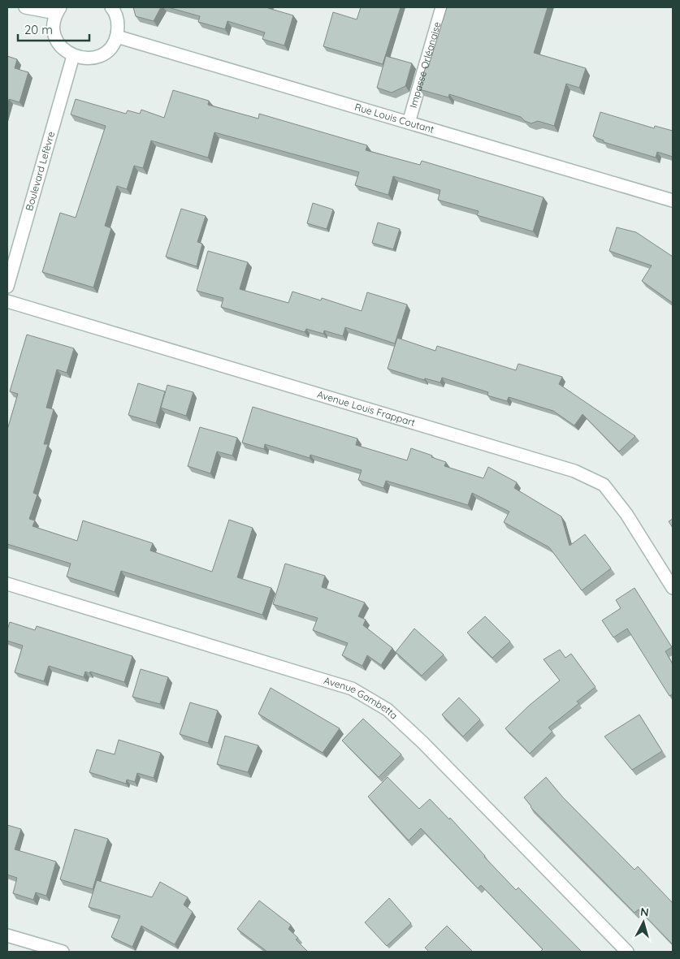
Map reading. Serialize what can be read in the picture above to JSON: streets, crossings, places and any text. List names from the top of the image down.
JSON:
{
  "streets": {
    "street": [
      "Impasse Orléanaise",
      "Rue Louis Coutant",
      "Boulevard Lefèvre",
      "Avenue Louis Frappart",
      "Avenue Gambetta"
    ]
  },
  "crossings": [
    ["Impasse Orléanaise", "Rue Louis Coutant"]
  ],
  "scale_bar": "20 m",
  "north": "top"
}
